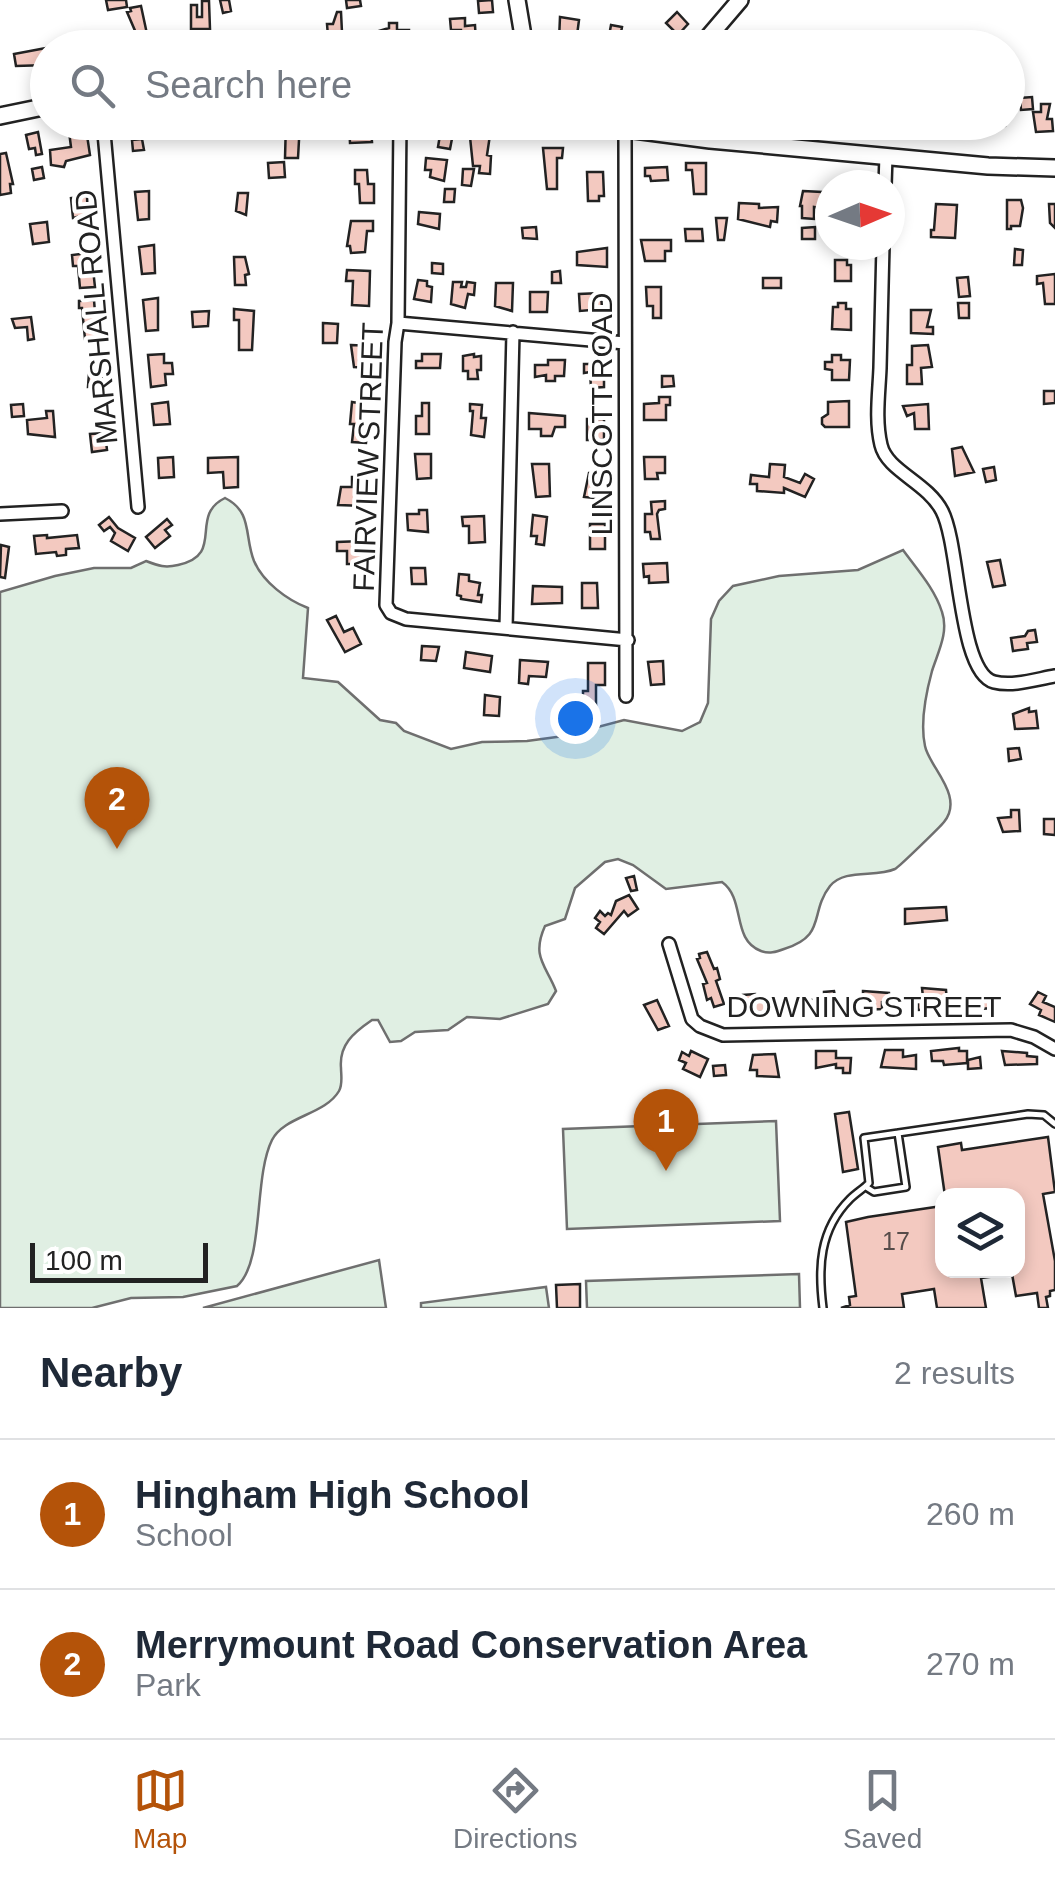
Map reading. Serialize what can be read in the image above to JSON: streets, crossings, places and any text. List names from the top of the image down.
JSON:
{
  "streets": {
    "street": [
      "MARSHALL ROAD",
      "LINSCOTT ROAD",
      "FAIRVIEW STREET",
      "DOWNING STREET"
    ]
  },
  "crossings": [
    ["LINSCOTT ROAD", "FAIRVIEW STREET"]
  ],
  "house_numbers": ["17"],
  "scale_bar": "100 m",
  "north": "right",
  "page": {
    "search": "Search here",
    "pins": ["2", "1"],
    "scale": "100 m",
    "heading": ["Nearby", "2 results"],
    "list": [
      {
        "mark": "1",
        "name": "Hingham High School",
        "note": "School",
        "value": "260 m"
      },
      {
        "mark": "2",
        "name": "Merrymount Road Conservation Area",
        "note": "Park",
        "value": "270 m"
      }
    ],
    "nav": ["Map", "Directions", "Saved"]
  }
}
